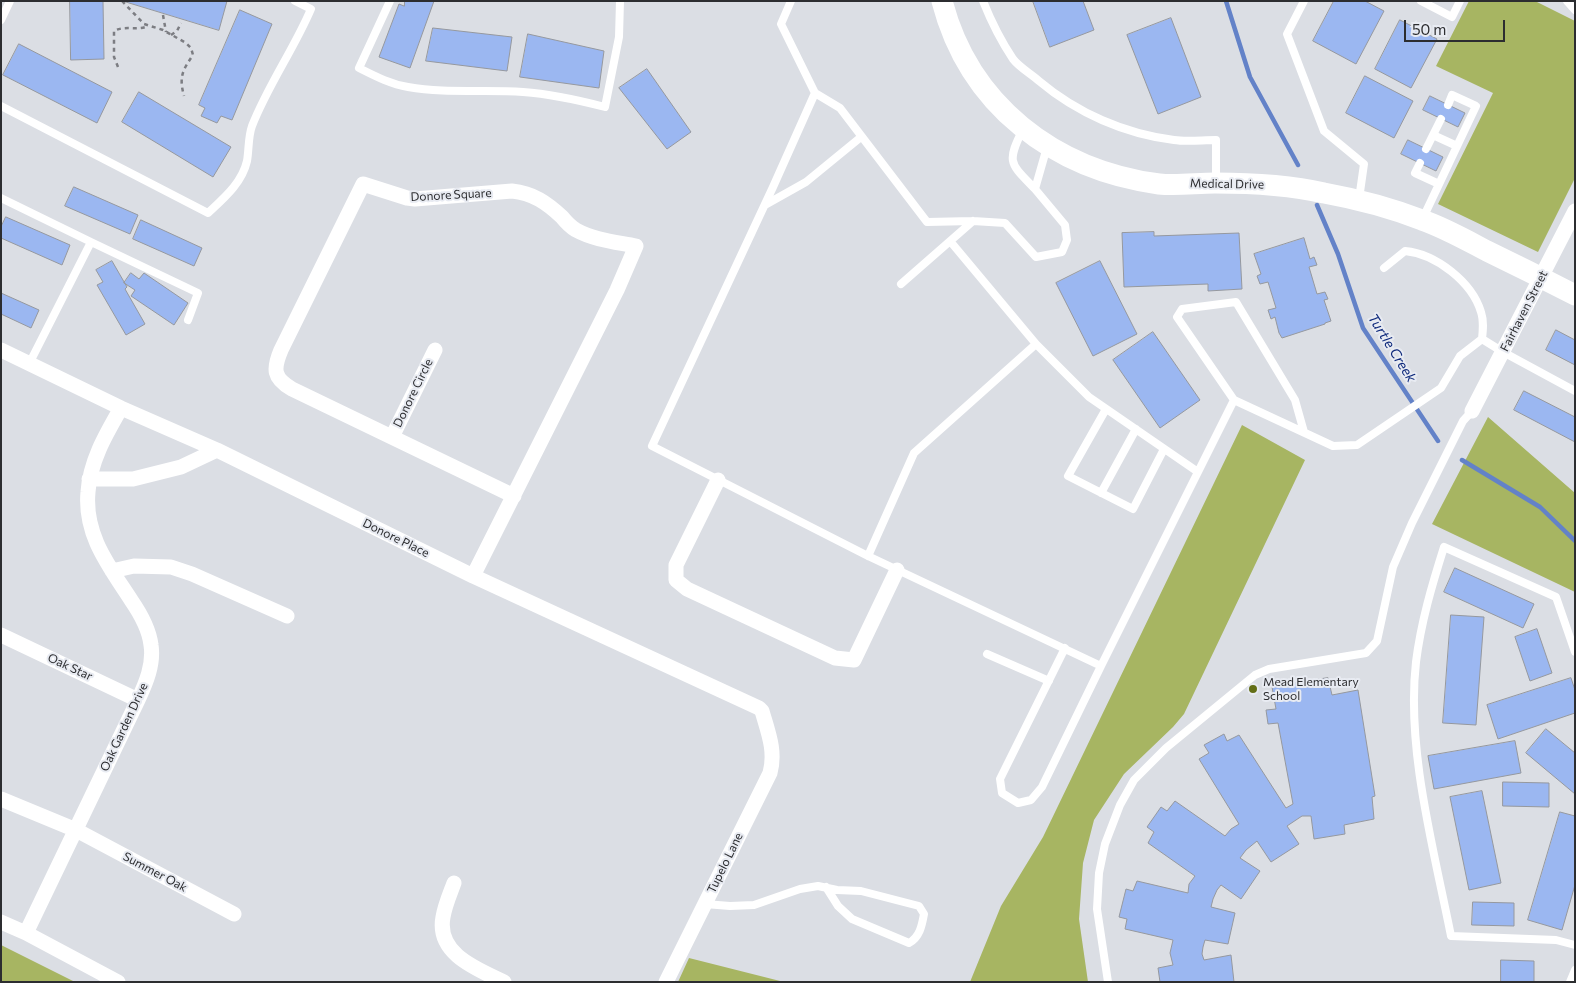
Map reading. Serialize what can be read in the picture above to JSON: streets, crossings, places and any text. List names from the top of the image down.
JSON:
{
  "streets": {
    "street": [
      "Medical Drive",
      "Donore Square",
      "Fairhaven Street",
      "Donore Circle",
      "Donore Place",
      "Oak Star",
      "Oak Garden Drive",
      "Tupelo Lane",
      "Summer Oak"
    ]
  },
  "crossings": [
    ["Medical Drive", "Fairhaven Street"],
    ["Donore Square", "Donore Circle"],
    ["Donore Square", "Donore Place"],
    ["Donore Place", "Oak Garden Drive"],
    ["Donore Place", "Tupelo Lane"],
    ["Oak Star", "Oak Garden Drive"],
    ["Oak Garden Drive", "Summer Oak"]
  ],
  "water": ["Turtle Creek"],
  "places": ["Mead Elementary School"],
  "scale_bar": "50 m"
}
